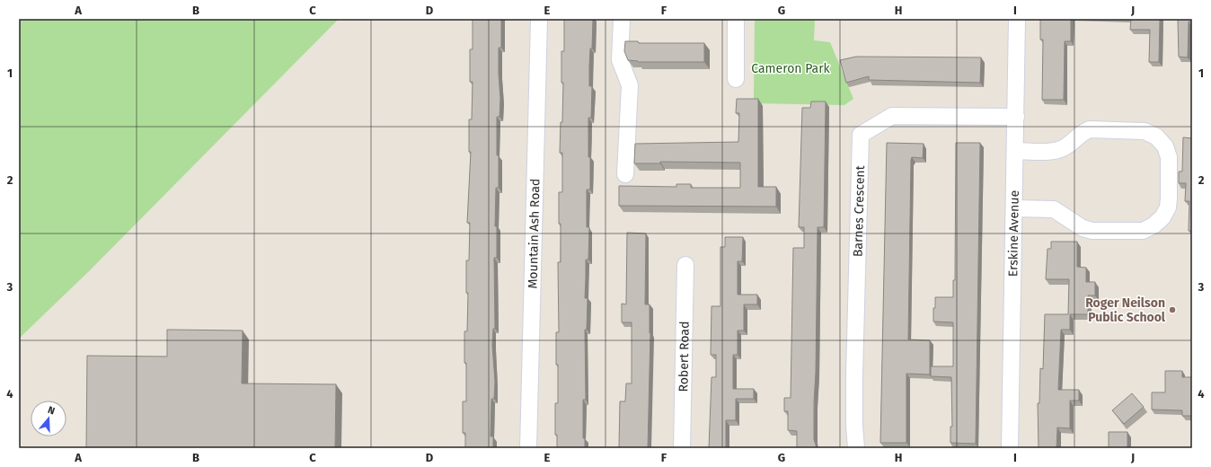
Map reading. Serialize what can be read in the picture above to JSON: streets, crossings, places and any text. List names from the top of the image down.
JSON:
{
  "streets": {
    "street": [
      "Barnes Crescent",
      "Mountain Ash Road",
      "Erskine Avenue",
      "Robert Road"
    ]
  },
  "crossings": [
    ["Barnes Crescent", "Erskine Avenue"]
  ],
  "parks": ["Cameron Park"],
  "places": ["Roger Neilson Public School"],
  "north": "top",
  "grid": {
    "columns": [
      "A",
      "B",
      "C",
      "D",
      "E",
      "F",
      "G",
      "H",
      "I",
      "J"
    ],
    "rows": [
      "1",
      "2",
      "3",
      "4"
    ]
  }
}
